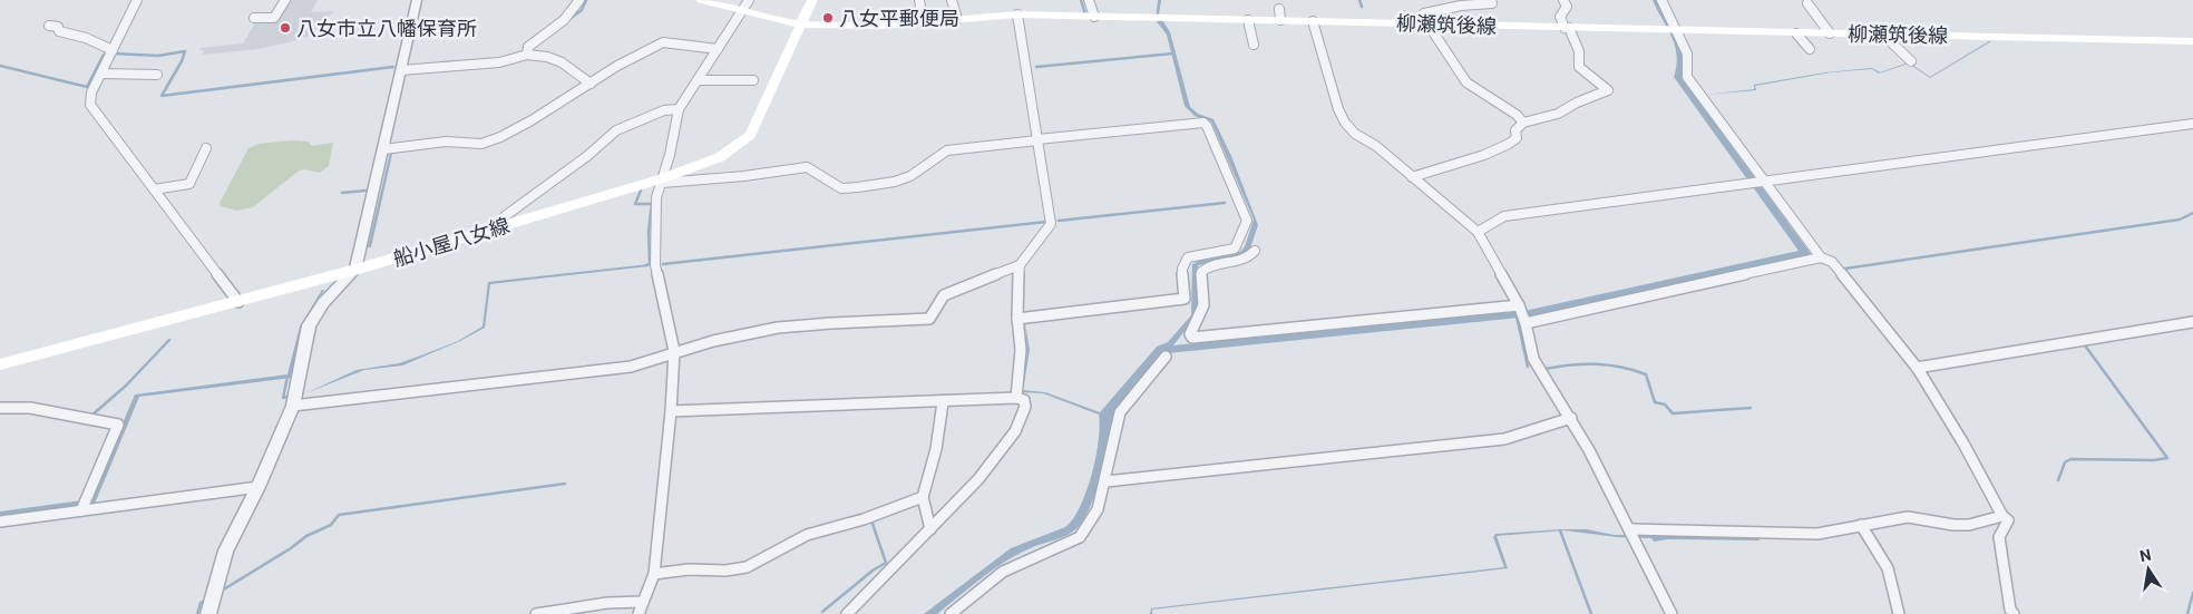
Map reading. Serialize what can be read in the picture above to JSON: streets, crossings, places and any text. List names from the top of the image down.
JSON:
{
  "streets": {
    "main road": ["柳瀬筑後線", "船小屋八女線"]
  },
  "crossings": [
    ["柳瀬筑後線", "船小屋八女線"]
  ],
  "places": ["八女平郵便局", "八女市立八幡保育所"],
  "north": "top"
}
